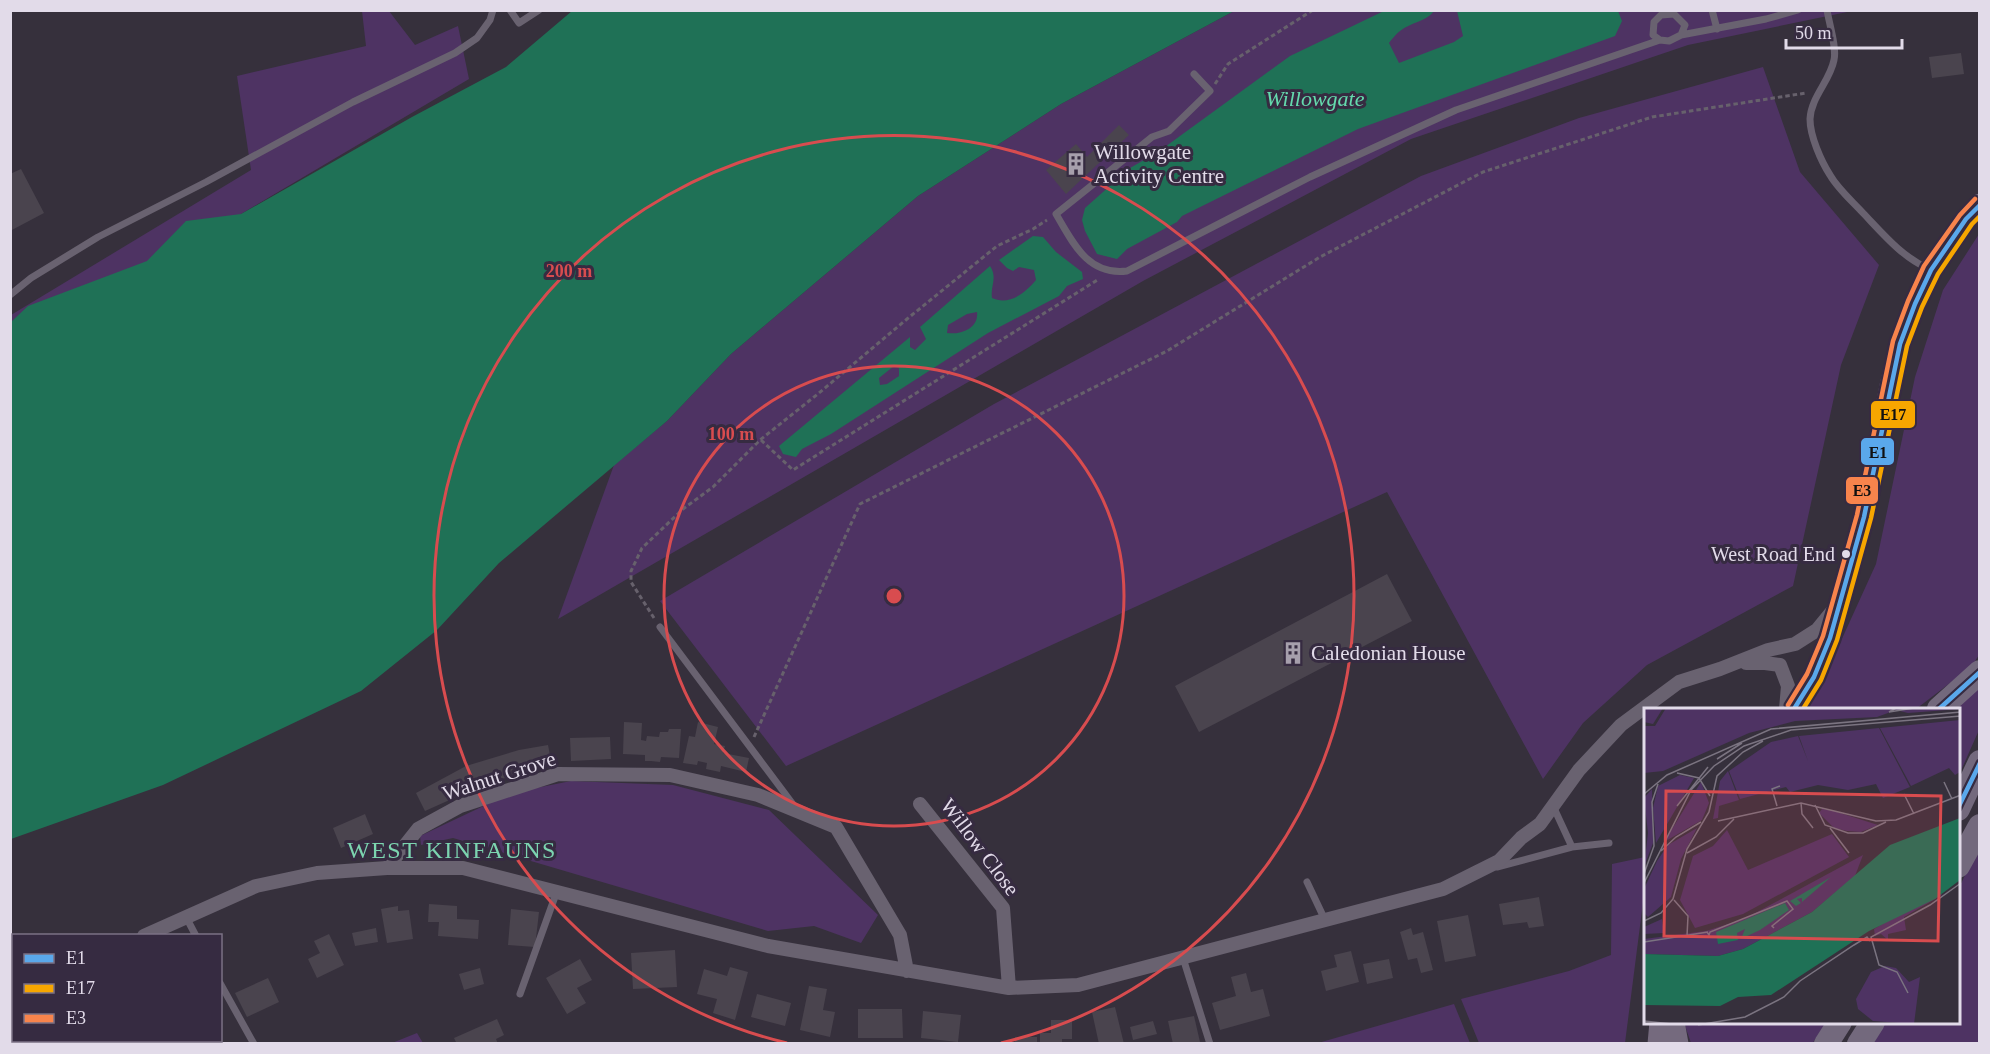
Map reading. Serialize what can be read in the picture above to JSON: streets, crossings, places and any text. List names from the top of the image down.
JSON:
{
  "streets": {
    "street": ["Walnut Grove", "Willow Close"]
  },
  "districts": ["WEST KINFAUNS"],
  "water": ["Willowgate"],
  "places": {
    "building": ["Willowgate Activity Centre", "Caledonian House"],
    "other": ["West Road End"]
  },
  "lines": ["transit line E3", "transit line E1", "transit line E17"],
  "legend": ["E1", "E17", "E3"],
  "scale_bar": "50 m",
  "rings": ["200 m", "100 m"]
}
